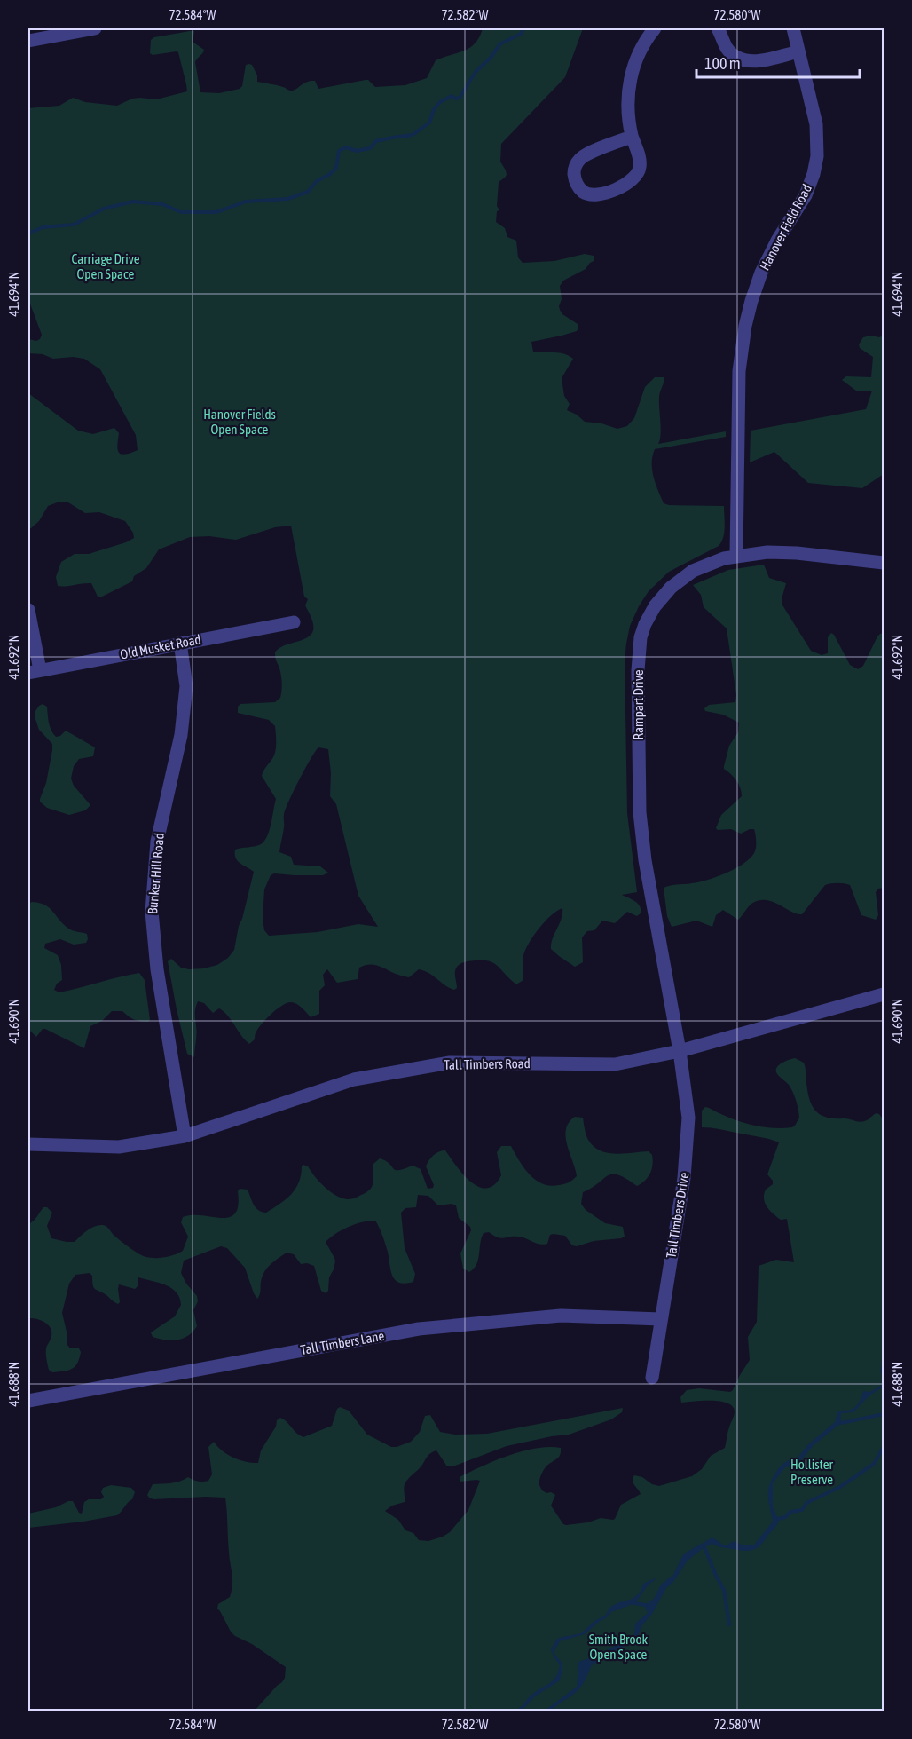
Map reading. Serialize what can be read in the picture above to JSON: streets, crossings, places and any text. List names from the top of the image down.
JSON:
{
  "streets": {
    "street": [
      "Hanover Field Road",
      "Old Musket Road",
      "Rampart Drive",
      "Bunker Hill Road",
      "Tall Timbers Road",
      "Tall Timbers Drive",
      "Tall Timbers Lane"
    ]
  },
  "crossings": [
    ["Hanover Field Road", "Rampart Drive"],
    ["Old Musket Road", "Bunker Hill Road"],
    ["Rampart Drive", "Tall Timbers Road"],
    ["Rampart Drive", "Tall Timbers Drive"],
    ["Bunker Hill Road", "Tall Timbers Road"],
    ["Tall Timbers Road", "Tall Timbers Drive"],
    ["Tall Timbers Drive", "Tall Timbers Lane"]
  ],
  "parks": [
    "Carriage Drive Open Space",
    "Hanover Fields Open Space",
    "Hollister Preserve",
    "Smith Brook Open Space"
  ],
  "scale_bar": "100 m",
  "coordinates": [
    "72.584°W",
    "72.582°W",
    "72.580°W",
    "41.694°N",
    "41.692°N",
    "41.690°N",
    "41.688°N"
  ]
}
